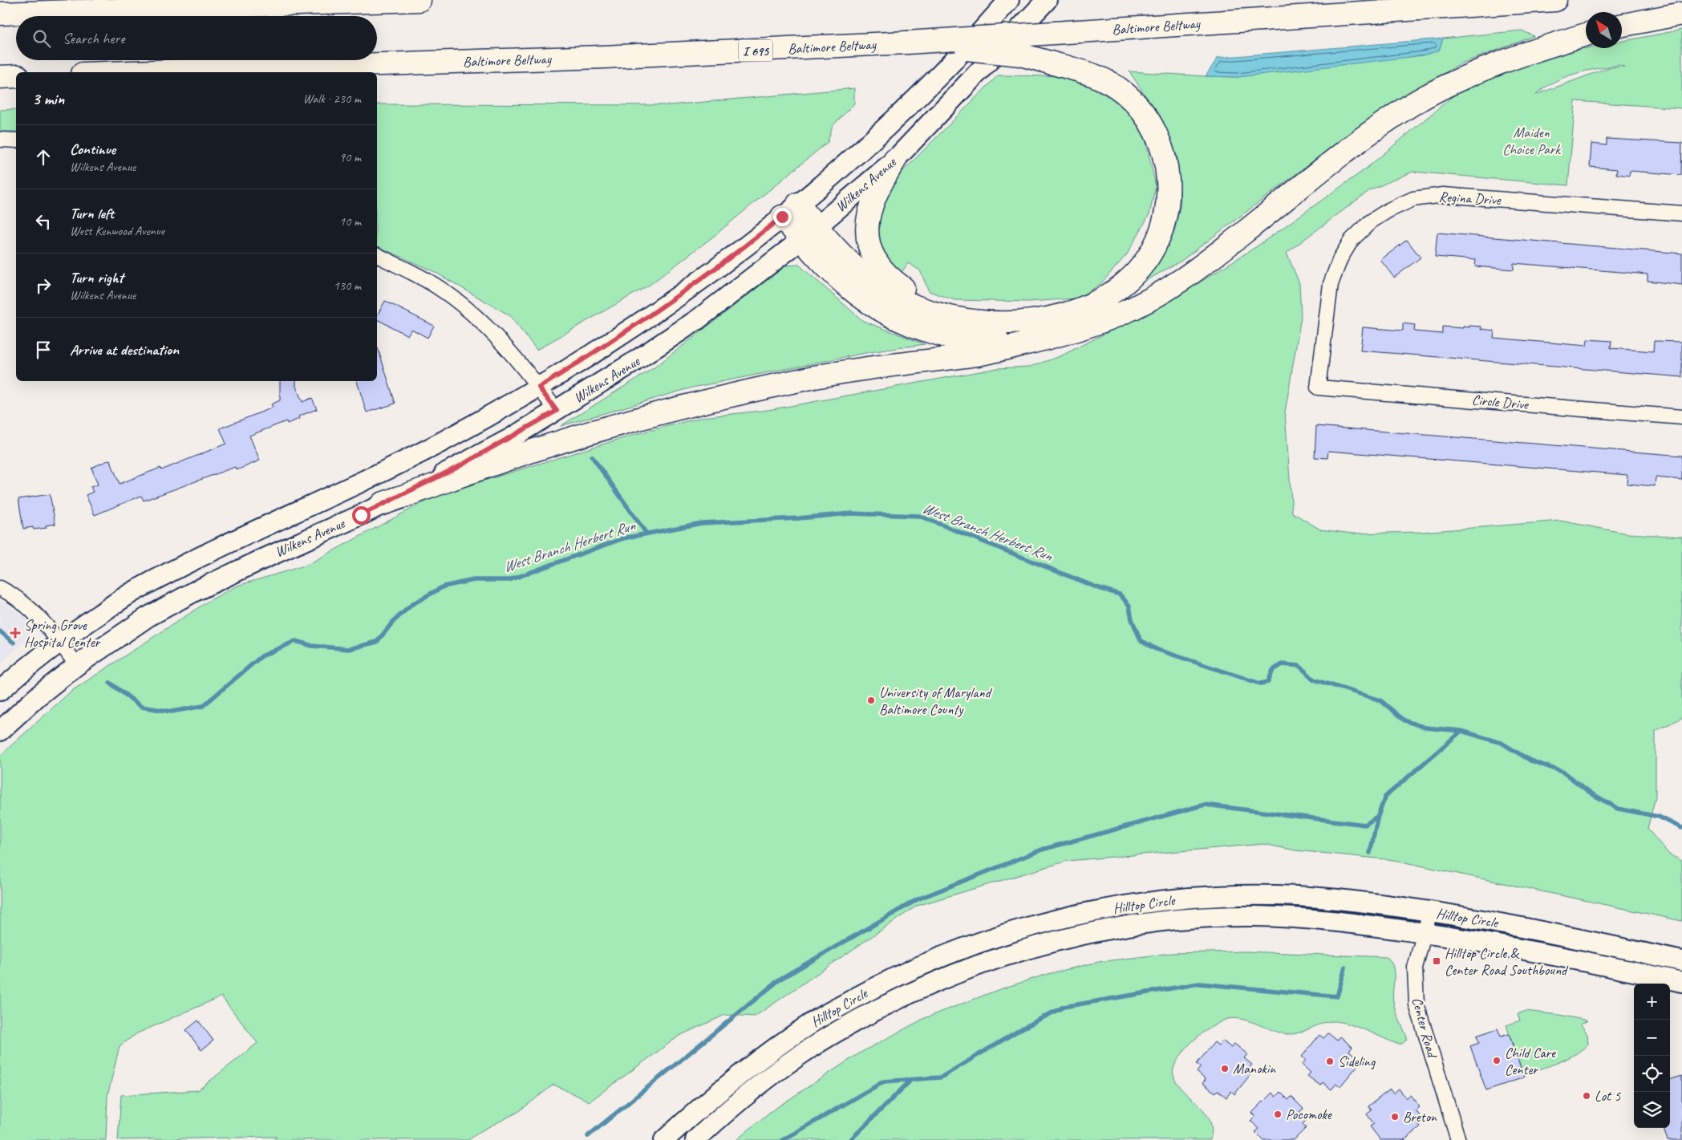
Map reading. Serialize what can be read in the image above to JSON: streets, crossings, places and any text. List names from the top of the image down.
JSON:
{
  "streets": {
    "highway": ["Baltimore Beltway", "I 695"],
    "main road": ["Wilkens Avenue", "Hilltop Circle"],
    "street": ["Regina Drive", "Circle Drive", "Center Road"]
  },
  "crossings": [
    ["Regina Drive", "Circle Drive"],
    ["Hilltop Circle", "Center Road"]
  ],
  "water": ["West Branch Herbert Run"],
  "parks": ["Maiden Choice Park"],
  "places": {
    "health": ["Spring Grove Hospital Center"],
    "other": [
      "University of Maryland Baltimore County",
      "Child Care Center",
      "Sideling",
      "Manokin",
      "Lot 5",
      "Pocomoke",
      "Breton"
    ],
    "transit": ["Hilltop Circle & Center Road Southbound"]
  },
  "north": "top left",
  "page": {
    "search": "Search here",
    "heading": ["3 min", "Walk · 230 m"],
    "list": [
      ["Continue", "Wilkens Avenue", "90 m"],
      ["Turn left", "West Kenwood Avenue", "10 m"],
      ["Turn right", "Wilkens Avenue", "130 m"],
      "Arrive at destination"
    ],
    "map_buttons": ["+", "−"]
  }
}
